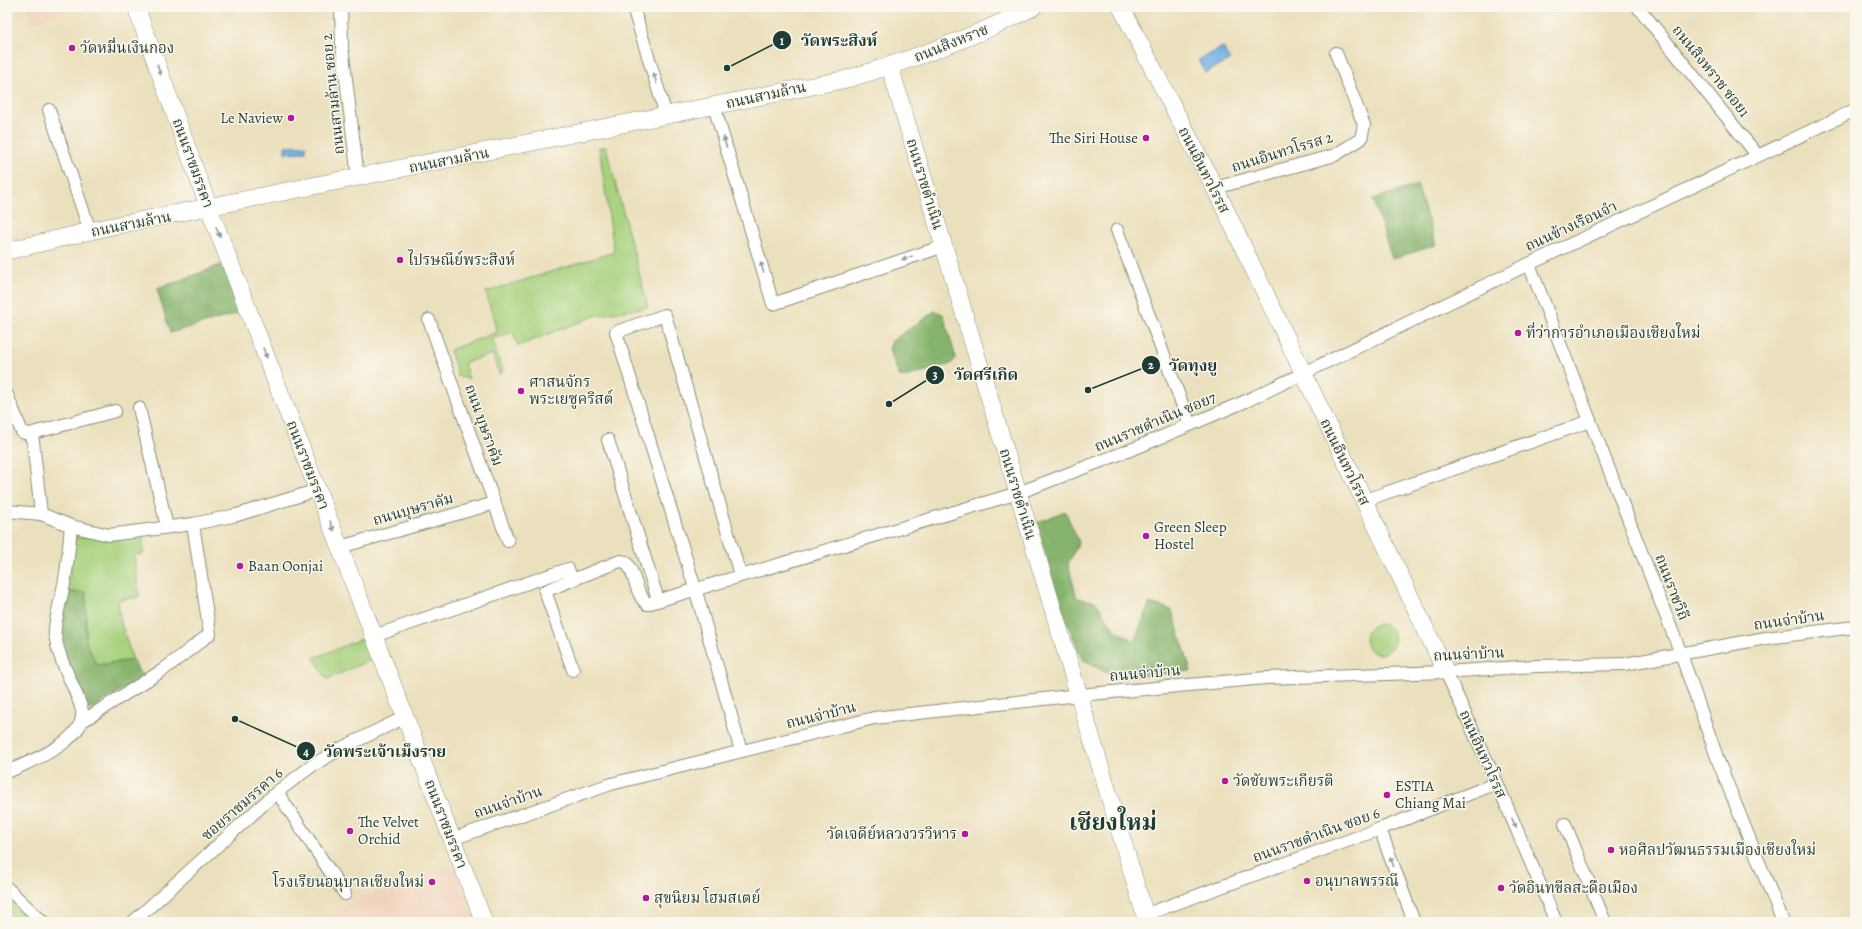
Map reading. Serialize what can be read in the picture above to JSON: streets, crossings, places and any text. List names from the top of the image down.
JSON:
{
  "streets": {
    "street": [
      "ถนนสิงหราช",
      "ถนนสิงหราช ซอย1",
      "ถนนสามล้าน ซอย 2",
      "ถนนสามล้าน",
      "ถนนอินทวโรรส 2",
      "ถนนราชมรรคา",
      "ถนนอินทวโรรส",
      "ถนนราชดำเนิน",
      "ถนนข้างเรือนจำ",
      "ถนนราชดำเนิน ซอย7",
      "ถนน บุษราคัม",
      "ถนนบุษราคัม",
      "ถนนราชวิถี",
      "ถนนจ่าบ้าน",
      "ซอยราชมรรคา 6",
      "ถนนราชดำเนิน ซอย 6"
    ]
  },
  "crossings": [
    ["ถนนสิงหราช", "ถนนสามล้าน"],
    ["ถนนสิงหราช", "ถนนราชดำเนิน"],
    ["ถนนสิงหราช ซอย1", "ถนนข้างเรือนจำ"],
    ["ถนนสามล้าน ซอย 2", "ถนนสามล้าน"],
    ["ถนนสามล้าน", "ถนนราชมรรคา"],
    ["ถนนสามล้าน", "ถนนราชดำเนิน"],
    ["ถนนอินทวโรรส 2", "ถนนอินทวโรรส"],
    ["ถนนราชมรรคา", "ถนนบุษราคัม"],
    ["ถนนราชมรรคา", "ถนนจ่าบ้าน"],
    ["ถนนราชมรรคา", "ซอยราชมรรคา 6"],
    ["ถนนอินทวโรรส", "ถนนข้างเรือนจำ"],
    ["ถนนอินทวโรรส", "ถนนราชดำเนิน ซอย7"],
    ["ถนนอินทวโรรส", "ถนนจ่าบ้าน"],
    ["ถนนอินทวโรรส", "ถนนราชดำเนิน ซอย 6"],
    ["ถนนราชดำเนิน", "ถนนราชดำเนิน ซอย7"],
    ["ถนนราชดำเนิน", "ถนนจ่าบ้าน"],
    ["ถนนราชดำเนิน", "ถนนราชดำเนิน ซอย 6"],
    ["ถนนข้างเรือนจำ", "ถนนราชดำเนิน ซอย7"],
    ["ถนนข้างเรือนจำ", "ถนนราชวิถี"],
    ["ถนน บุษราคัม", "ถนนบุษราคัม"],
    ["ถนนราชวิถี", "ถนนจ่าบ้าน"]
  ],
  "districts": ["เชียงใหม่"],
  "places": [
    "วัดหมื่นเงินกอง",
    "วัดพระสิงห์",
    "Le Naview",
    "The Siri House",
    "ไปรษณีย์พระสิงห์",
    "ที่ว่าการอำเภอเมืองเชียงใหม่",
    "วัดทุงยู",
    "ศาสนจักร พระเยซูคริสต์",
    "วัดศรีเกิด",
    "Green Sleep Hostel",
    "Baan Oonjai",
    "วัดพระเจ้าเม็งราย",
    "วัดชัยพระเกียรติ",
    "ESTIA Chiang Mai",
    "The Velvet Orchid",
    "วัดเจดีย์หลวงวรวิหาร",
    "หอศิลปวัฒนธรรมเมืองเชียงใหม่",
    "อนุบาลพรรณี",
    "โรงเรียนอนุบาลเชียงใหม่",
    "วัดอินทขีลสะดือเมือง",
    "สุขนิยม โฮมสเตย์"
  ]
}
